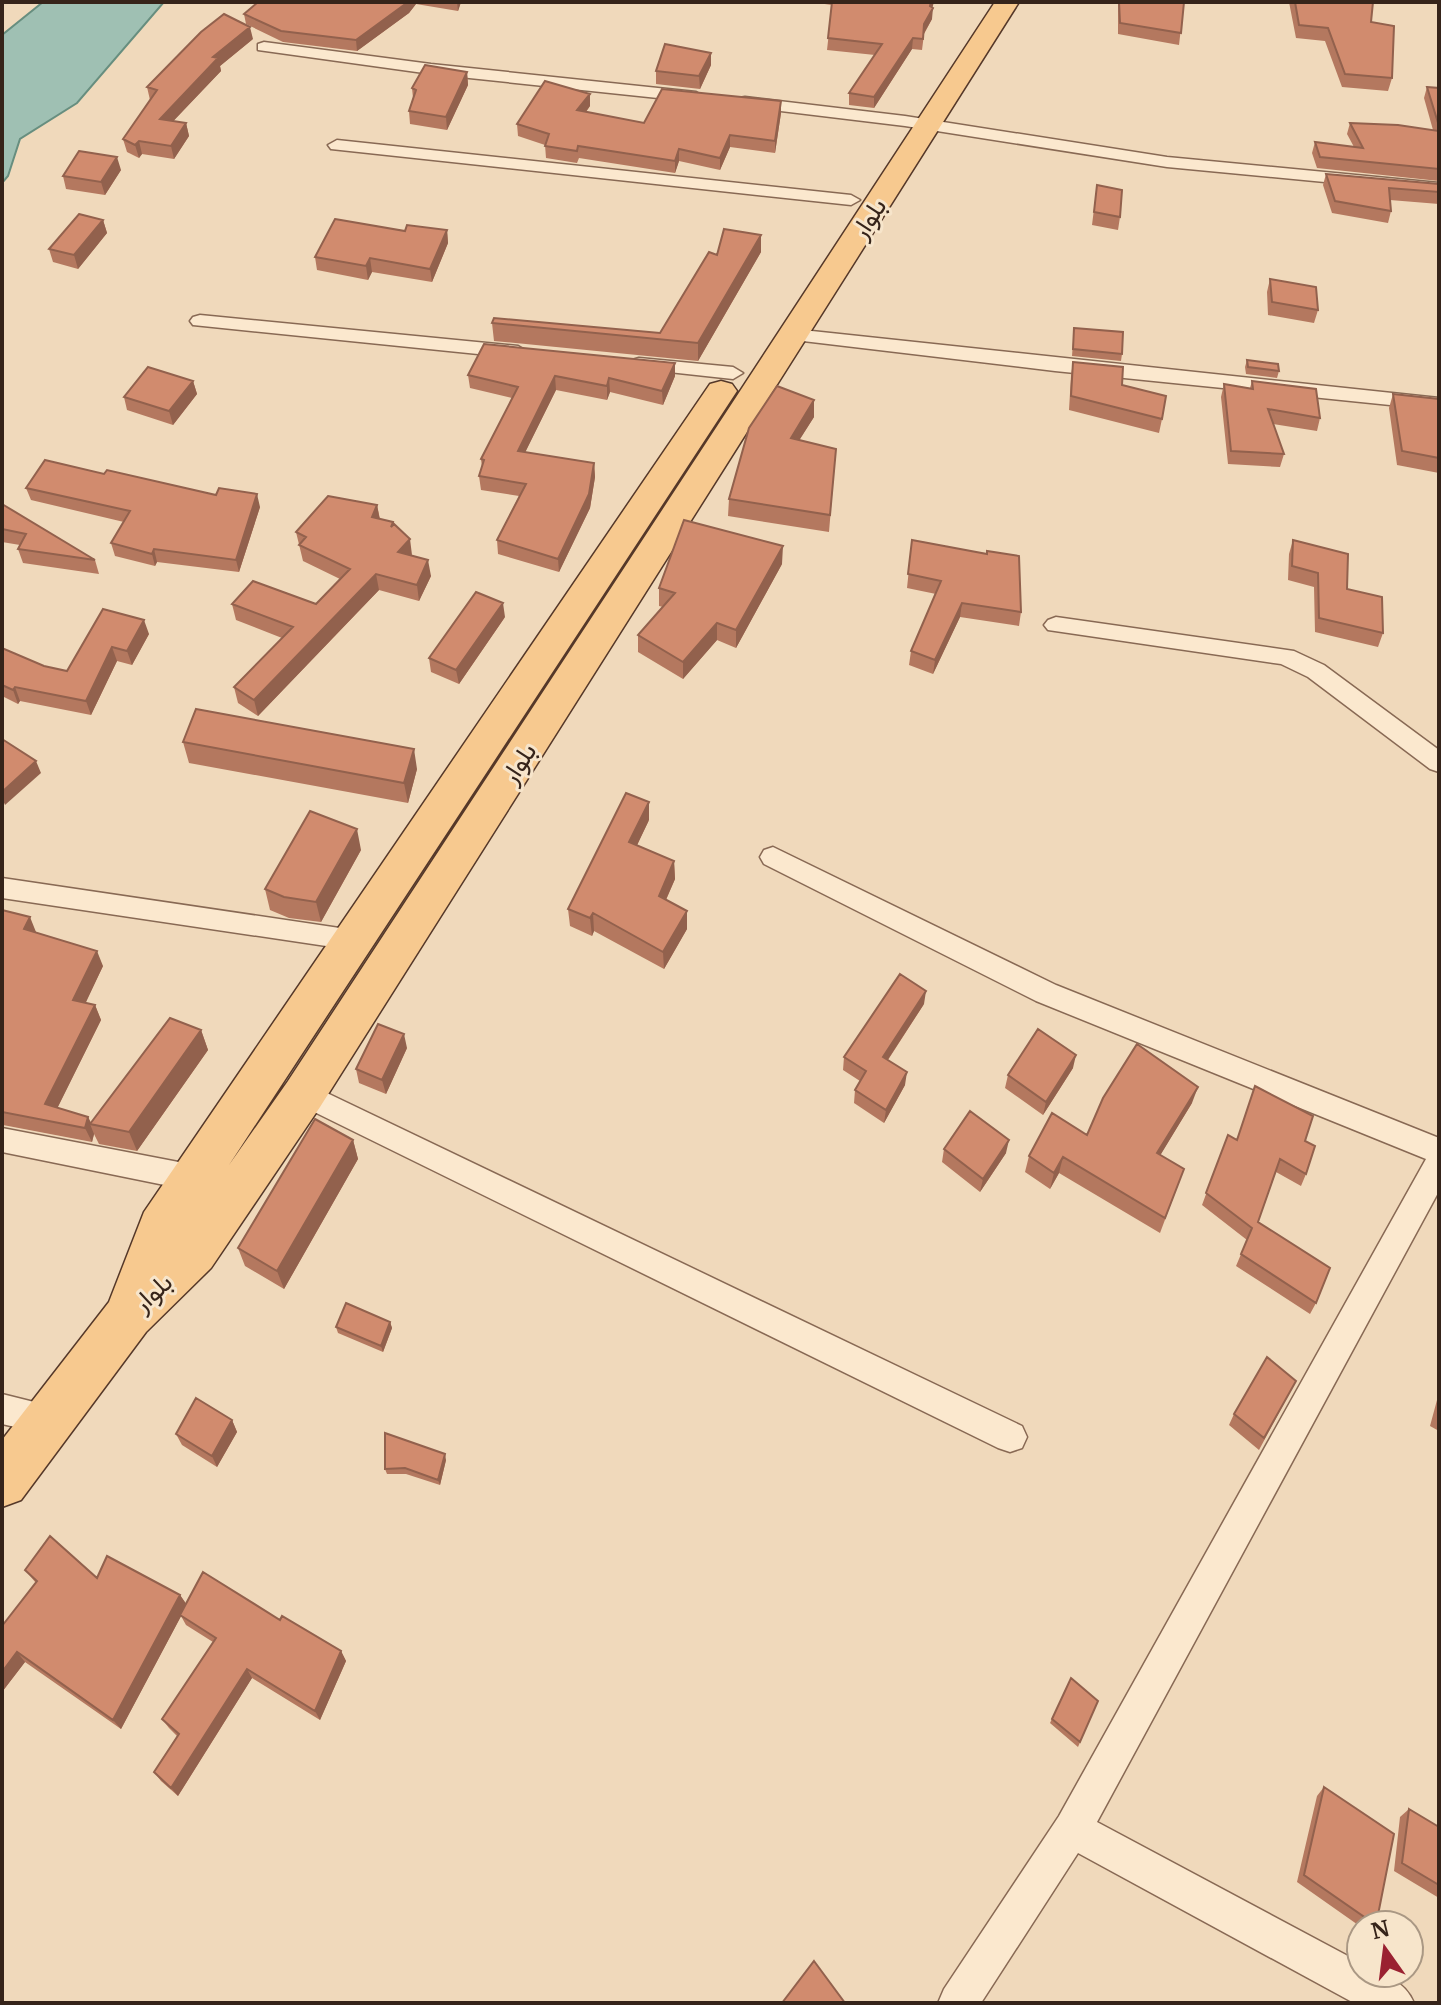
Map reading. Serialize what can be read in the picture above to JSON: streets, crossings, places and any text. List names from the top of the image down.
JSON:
{
  "streets": {
    "main road": ["بلوار"]
  },
  "north": "top"
}
